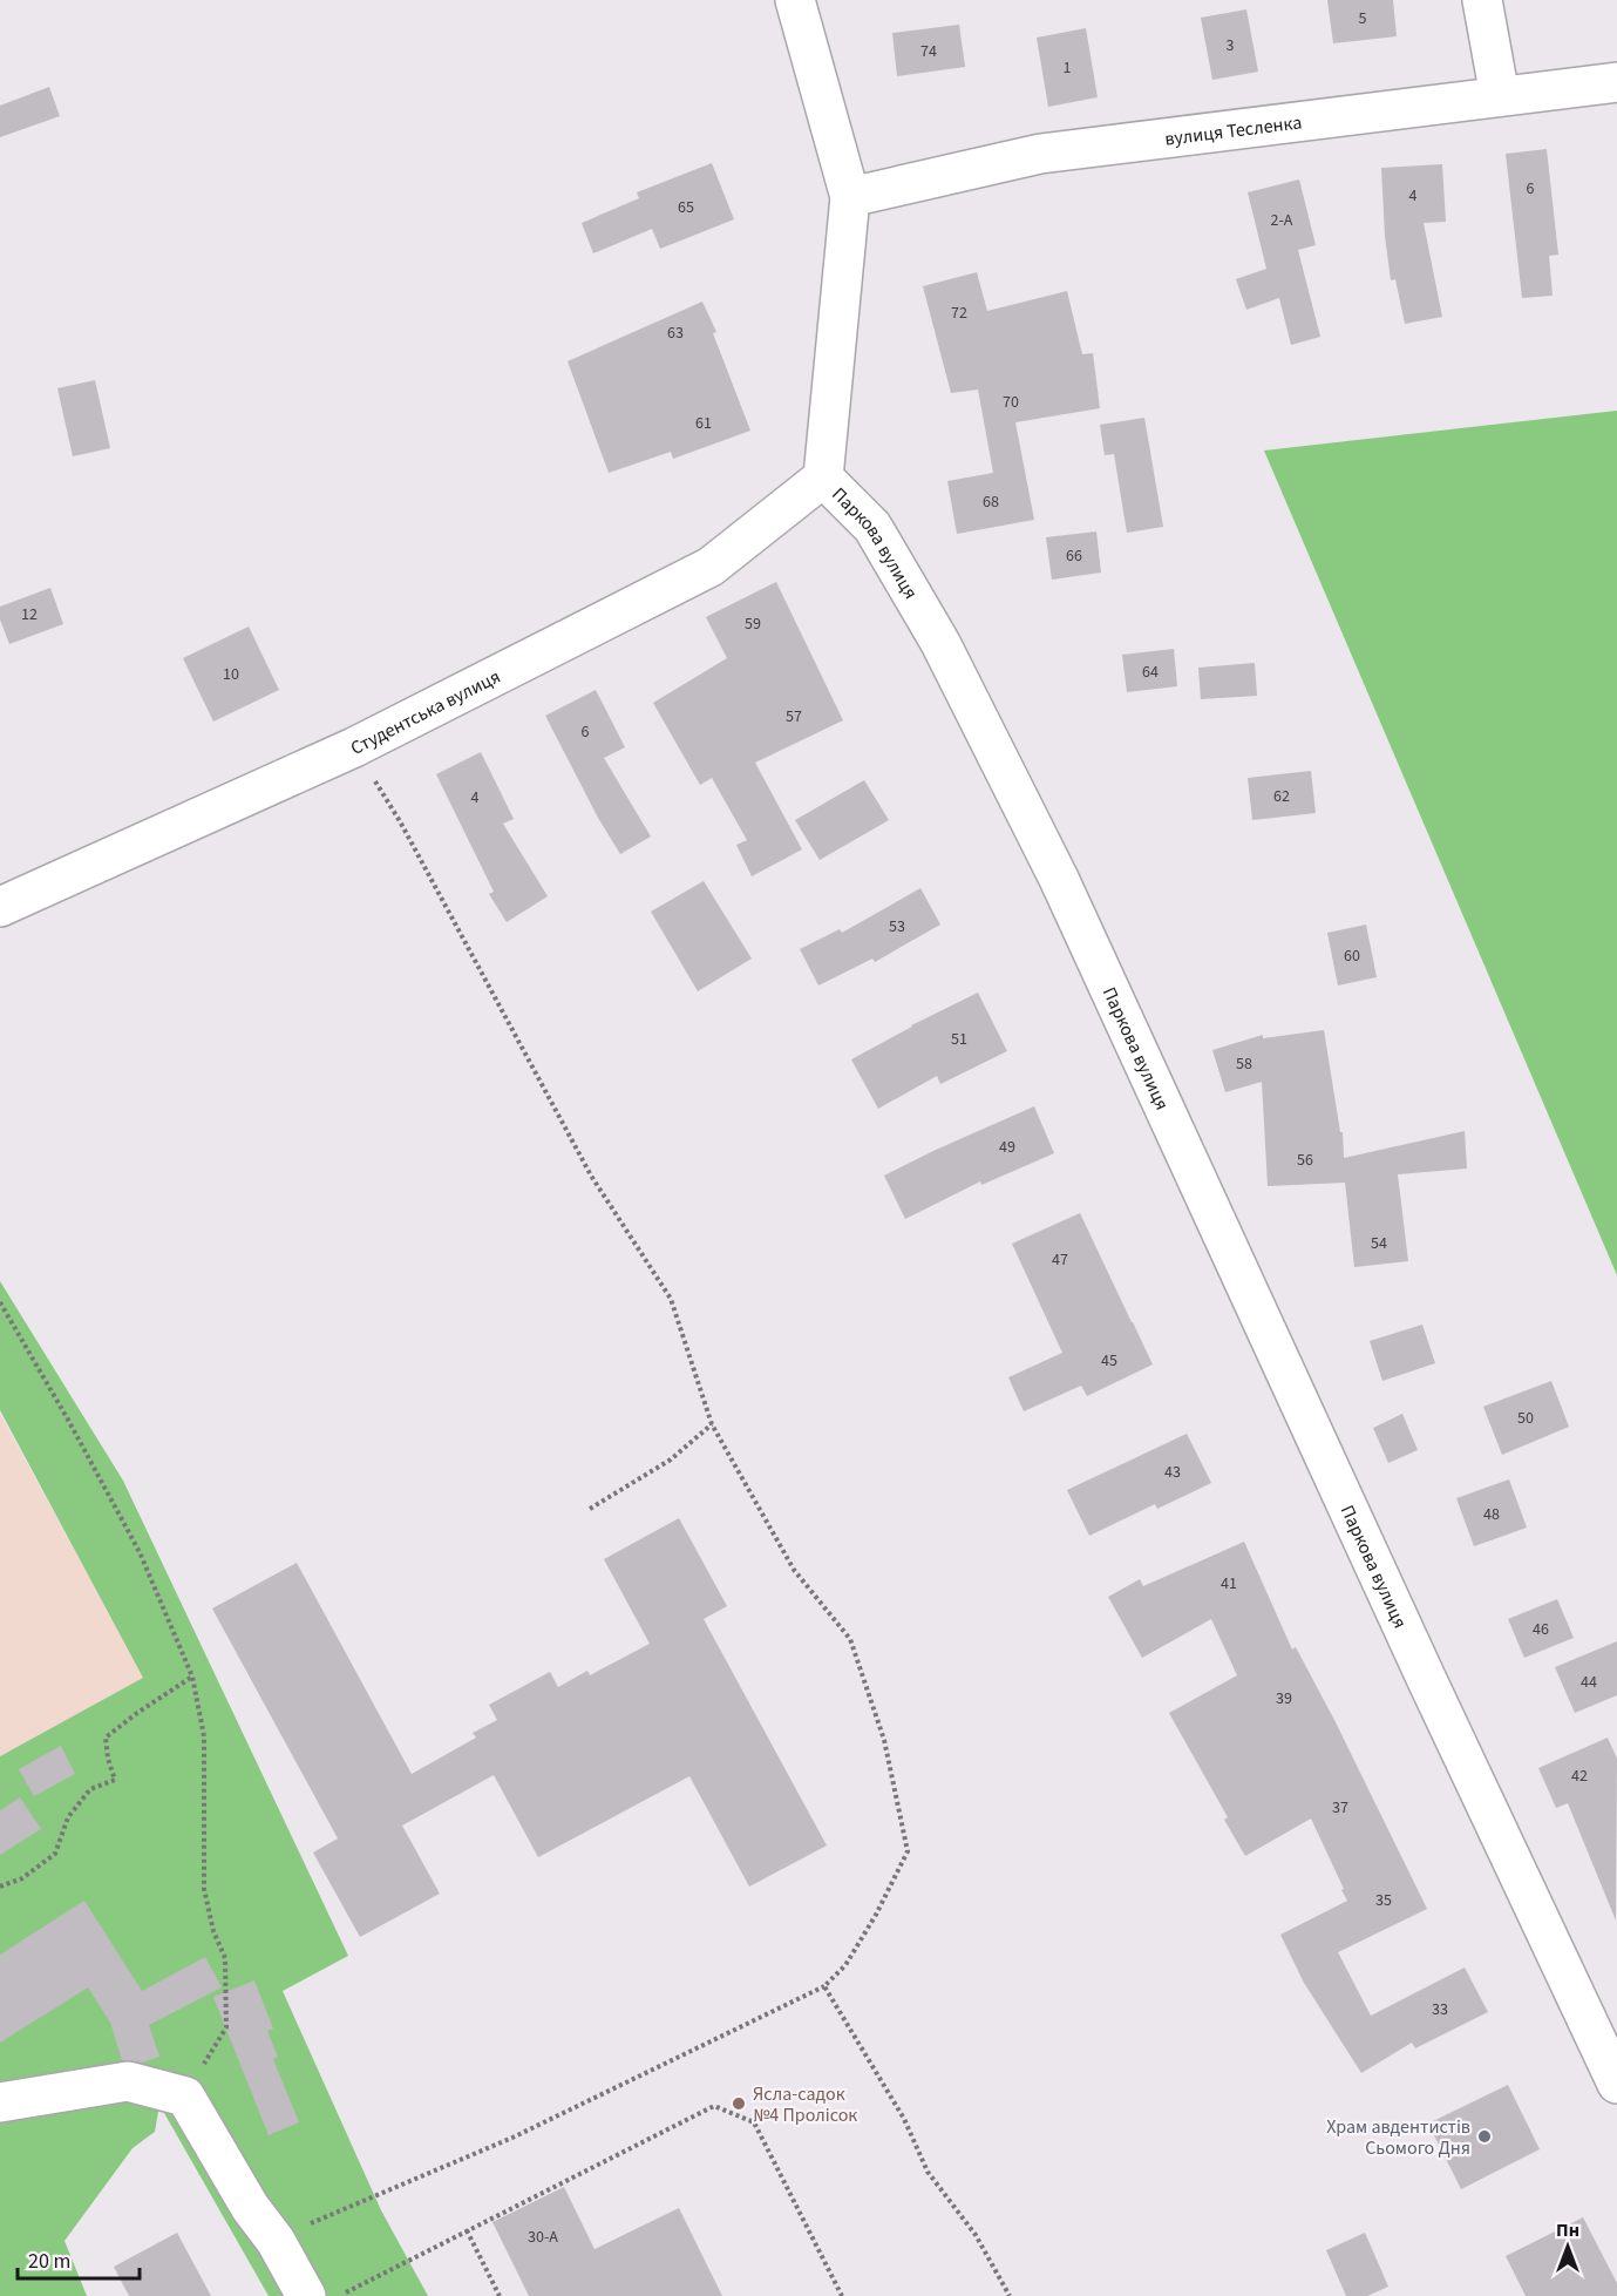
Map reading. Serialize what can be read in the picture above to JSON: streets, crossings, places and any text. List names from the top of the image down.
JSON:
{
  "streets": {
    "street": ["вулиця Тесленка", "Паркова вулиця", "Студентська вулиця"]
  },
  "crossings": [
    ["вулиця Тесленка", "Паркова вулиця"],
    ["Паркова вулиця", "Студентська вулиця"]
  ],
  "places": ["Ясла-садок №4 Пролісок", "Храм авдентистів Сьомого Дня"],
  "house_numbers": [
    "5",
    "3",
    "74",
    "1",
    "6",
    "4",
    "65",
    "2-А",
    "72",
    "63",
    "70",
    "61",
    "68",
    "66",
    "12",
    "59",
    "64",
    "10",
    "57",
    "6",
    "62",
    "4",
    "53",
    "60",
    "51",
    "58",
    "49",
    "56",
    "54",
    "47",
    "45",
    "50",
    "43",
    "48",
    "41",
    "46",
    "44",
    "39",
    "42",
    "37",
    "35",
    "33",
    "30-А"
  ],
  "scale_bar": "20 m",
  "north": "top"
}
